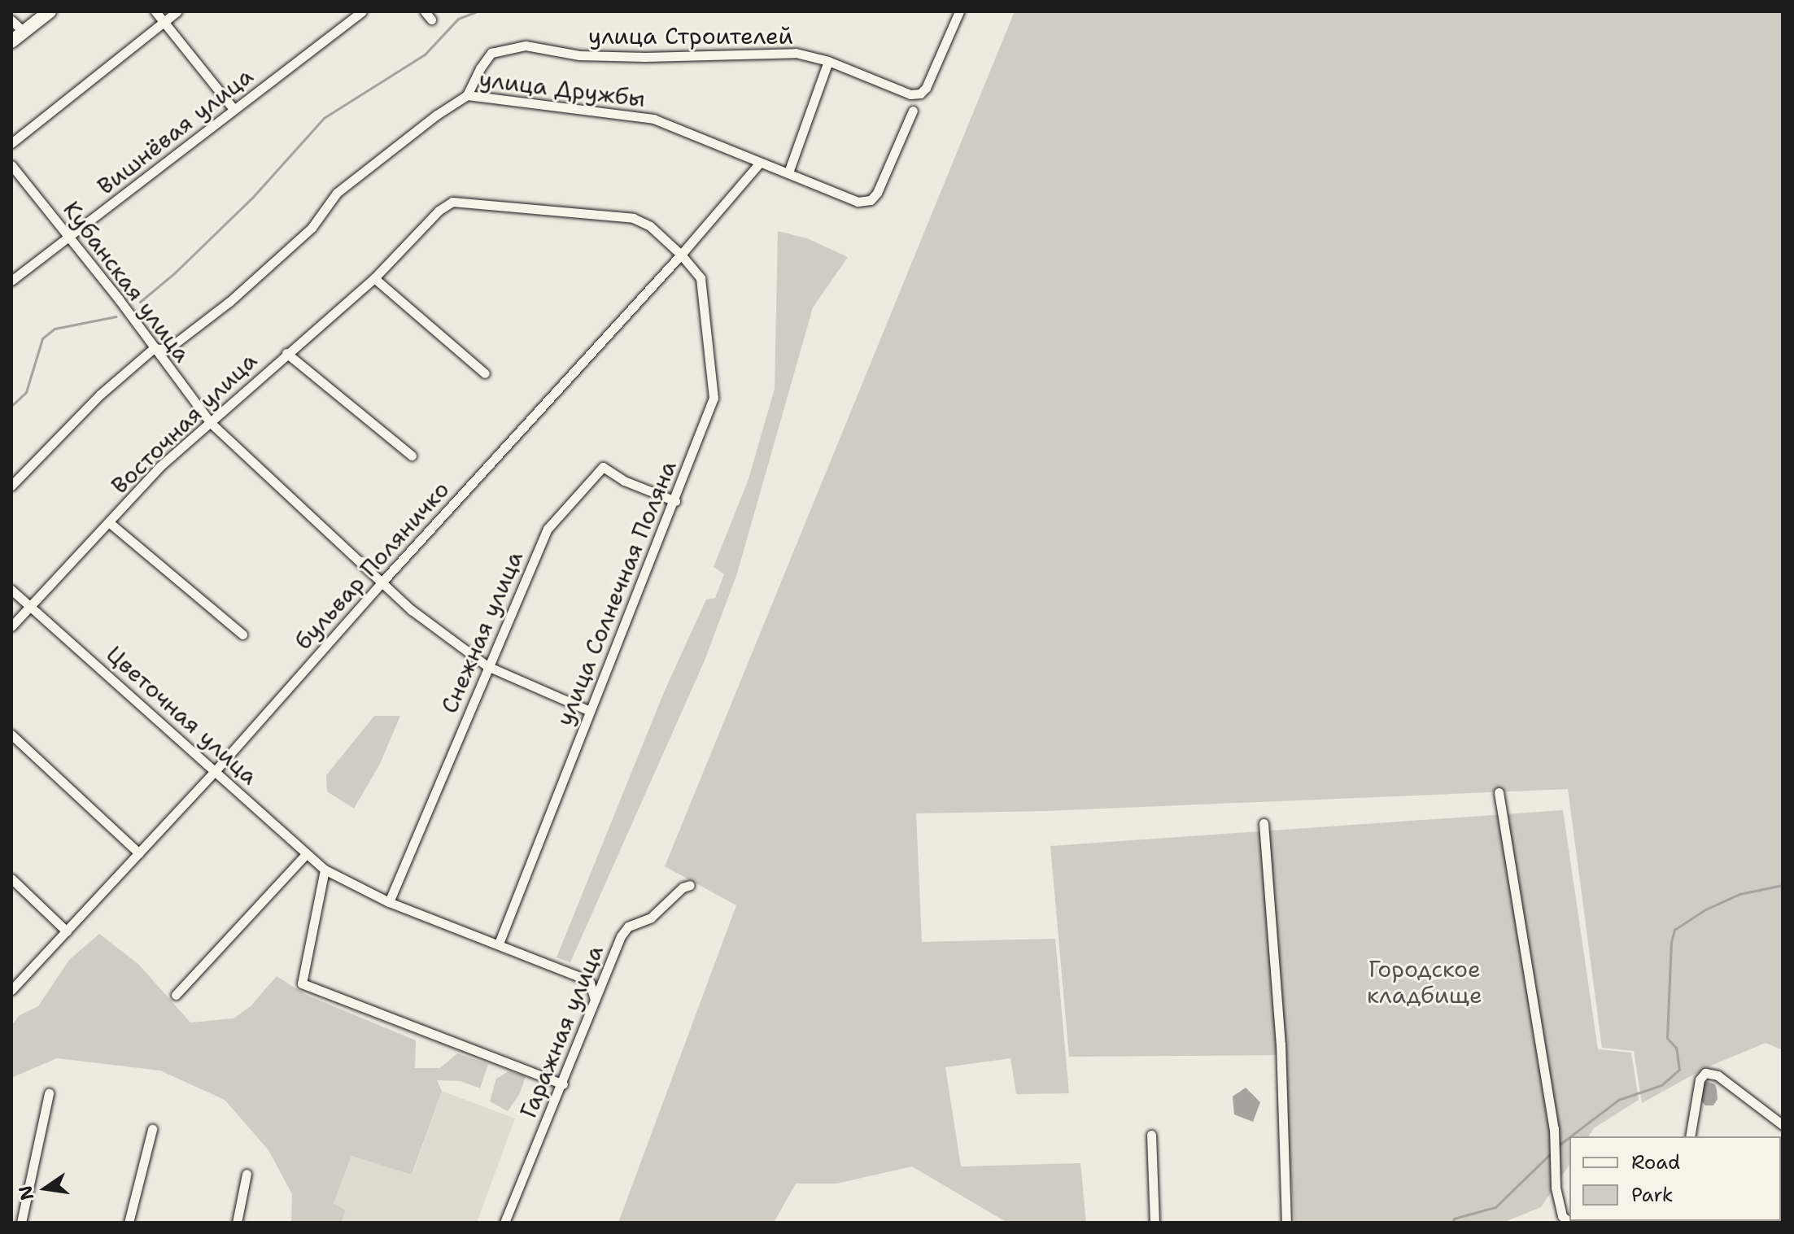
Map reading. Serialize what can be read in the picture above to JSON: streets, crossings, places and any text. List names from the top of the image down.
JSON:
{
  "streets": {
    "street": [
      "улица Строителей",
      "улица Дружбы",
      "Вишнёвая улица",
      "Кубанская улица",
      "Восточная улица",
      "бульвар Поляничко",
      "улица Солнечная Поляна",
      "Снежная улица",
      "Цветочная улица",
      "Гаражная улица"
    ]
  },
  "crossings": [
    ["улица Строителей", "улица Дружбы"],
    ["улица Дружбы", "Кубанская улица"],
    ["улица Дружбы", "бульвар Поляничко"],
    ["Вишнёвая улица", "Кубанская улица"],
    ["Кубанская улица", "Восточная улица"],
    ["Кубанская улица", "бульвар Поляничко"],
    ["Кубанская улица", "улица Солнечная Поляна"],
    ["Кубанская улица", "Снежная улица"],
    ["Восточная улица", "бульвар Поляничко"],
    ["Восточная улица", "улица Солнечная Поляна"],
    ["Восточная улица", "Цветочная улица"],
    ["бульвар Поляничко", "улица Солнечная Поляна"],
    ["бульвар Поляничко", "Цветочная улица"],
    ["улица Солнечная Поляна", "Снежная улица"],
    ["улица Солнечная Поляна", "Цветочная улица"],
    ["Снежная улица", "Цветочная улица"],
    ["Цветочная улица", "Гаражная улица"]
  ],
  "parks": ["Городское кладбище"],
  "legend": ["Road", "Park"],
  "north": "left"
}
